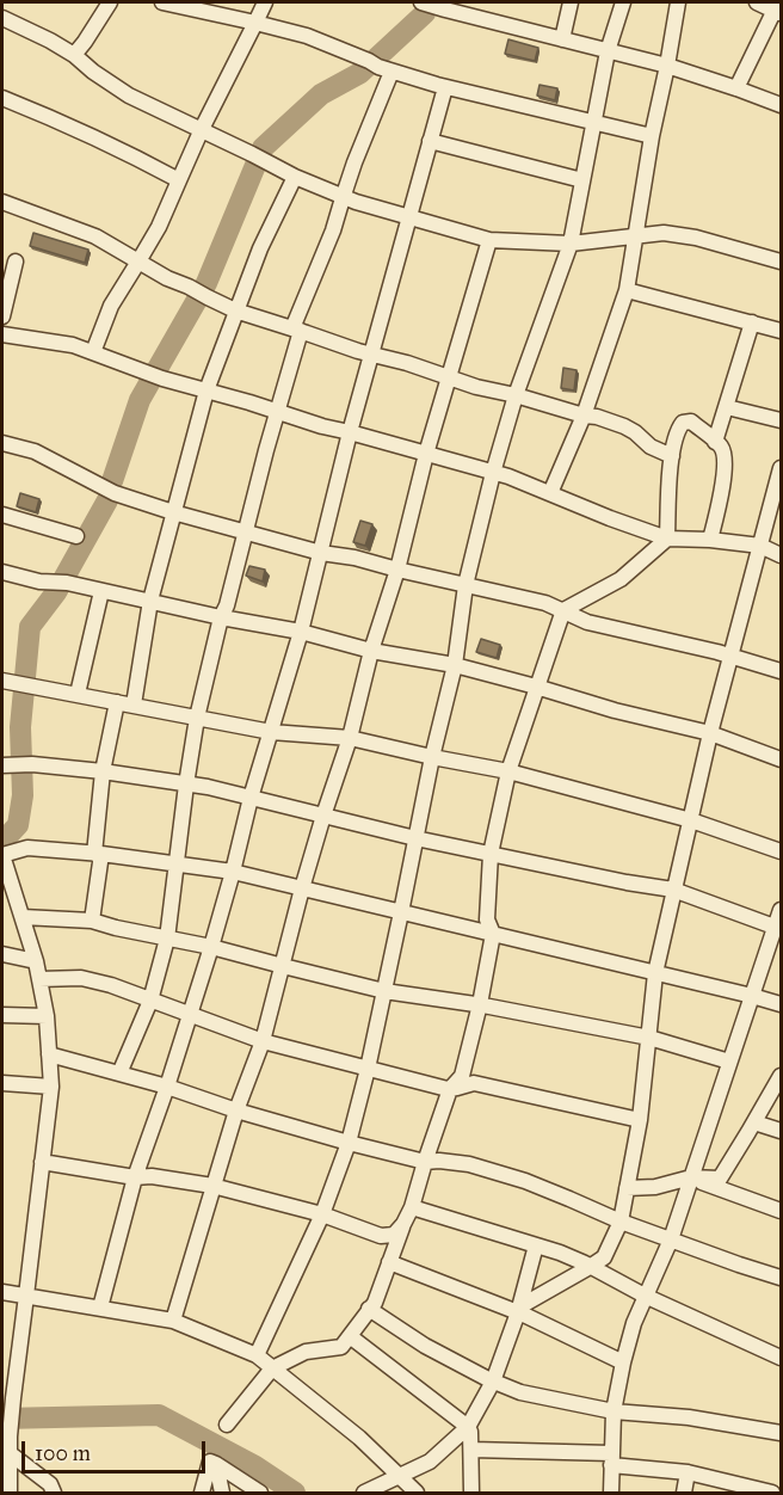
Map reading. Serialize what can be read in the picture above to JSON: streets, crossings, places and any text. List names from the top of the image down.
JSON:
{
  "scale_bar": "100 m"
}
